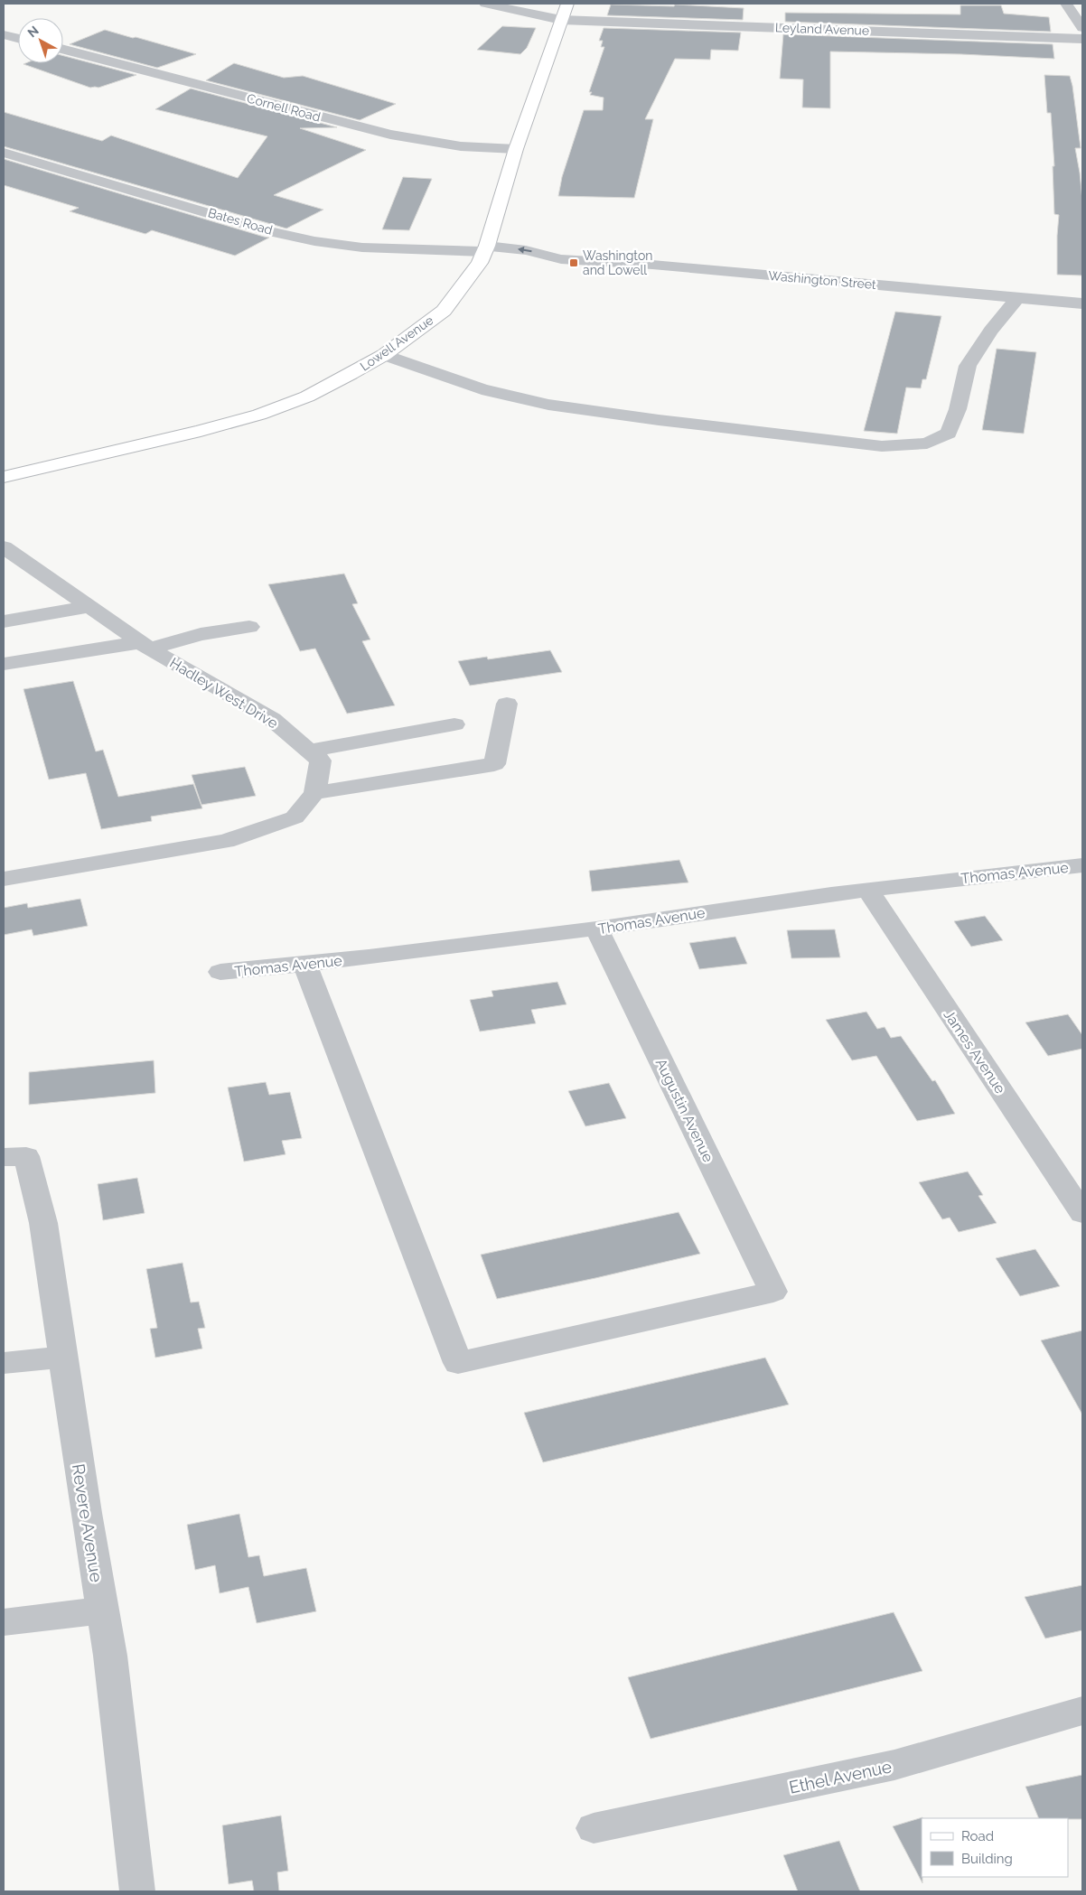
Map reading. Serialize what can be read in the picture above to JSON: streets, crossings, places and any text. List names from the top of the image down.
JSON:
{
  "streets": {
    "main road": ["Lowell Avenue"],
    "street": [
      "Leyland Avenue",
      "Cornell Road",
      "Bates Road",
      "Washington Street",
      "Hadley West Drive",
      "Thomas Avenue",
      "James Avenue",
      "Augustin Avenue",
      "Revere Avenue",
      "Ethel Avenue"
    ]
  },
  "crossings": [
    ["Leyland Avenue", "Lowell Avenue"],
    ["Cornell Road", "Lowell Avenue"],
    ["Bates Road", "Washington Street"],
    ["Bates Road", "Lowell Avenue"],
    ["Washington Street", "Lowell Avenue"],
    ["Thomas Avenue", "James Avenue"],
    ["Thomas Avenue", "Augustin Avenue"]
  ],
  "places": {
    "transit": ["Washington and Lowell"]
  },
  "legend": ["Road", "Building"],
  "north": "top left"
}
